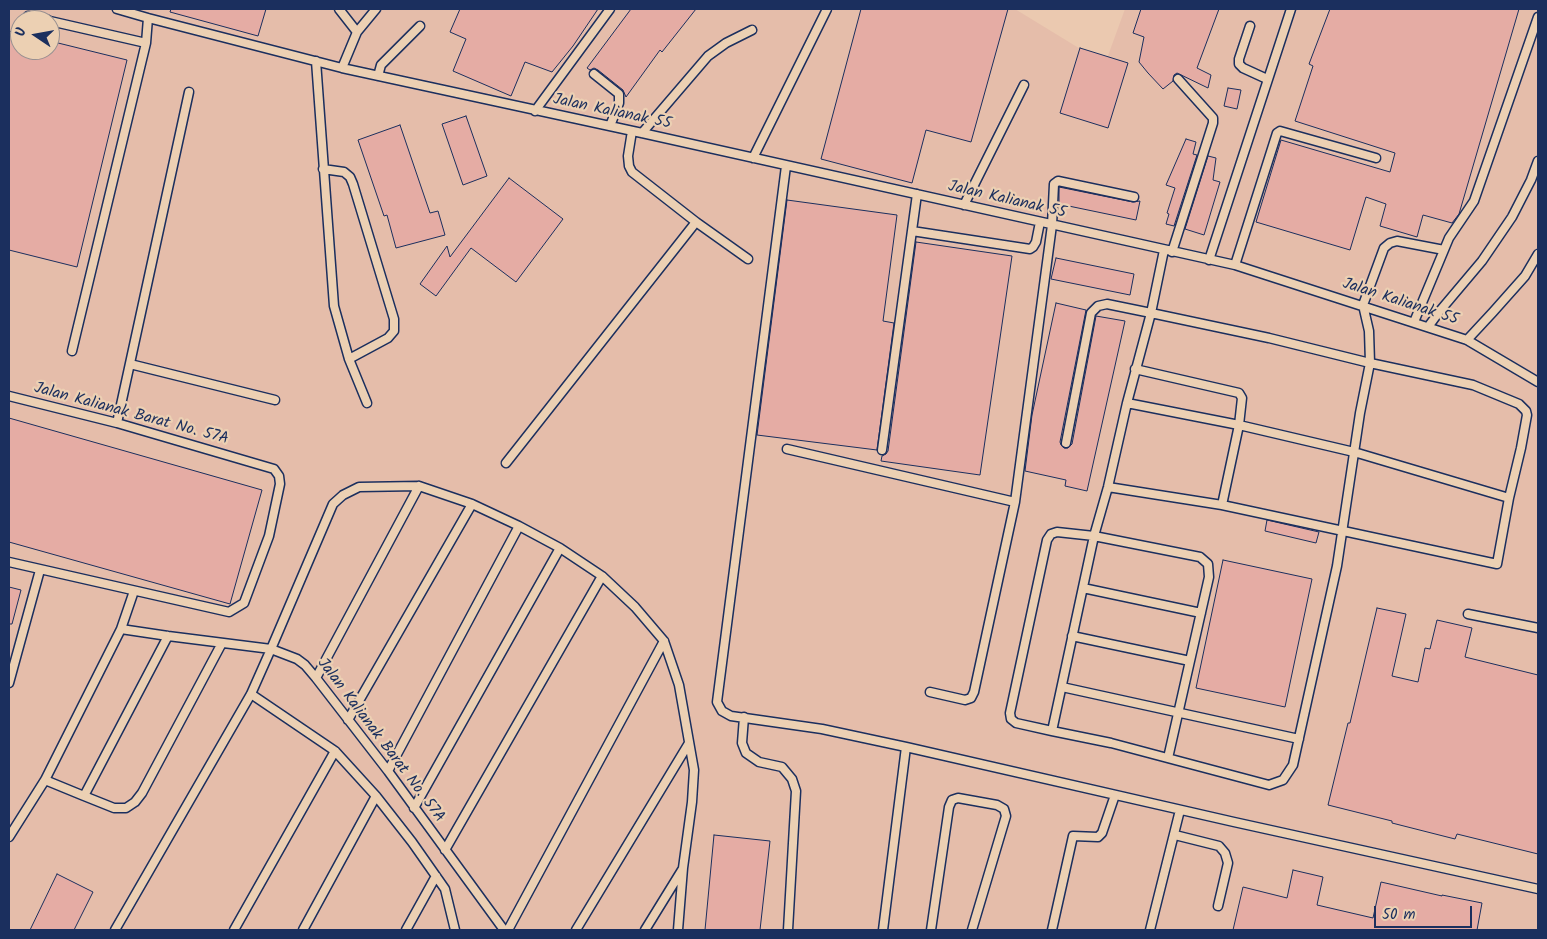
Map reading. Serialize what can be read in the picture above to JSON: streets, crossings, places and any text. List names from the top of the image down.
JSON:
{
  "streets": {
    "lane": ["Jalan Kalianak 55", "Jalan Kalianak Barat No. 57A"]
  },
  "scale_bar": "50 m",
  "north": "left"
}
